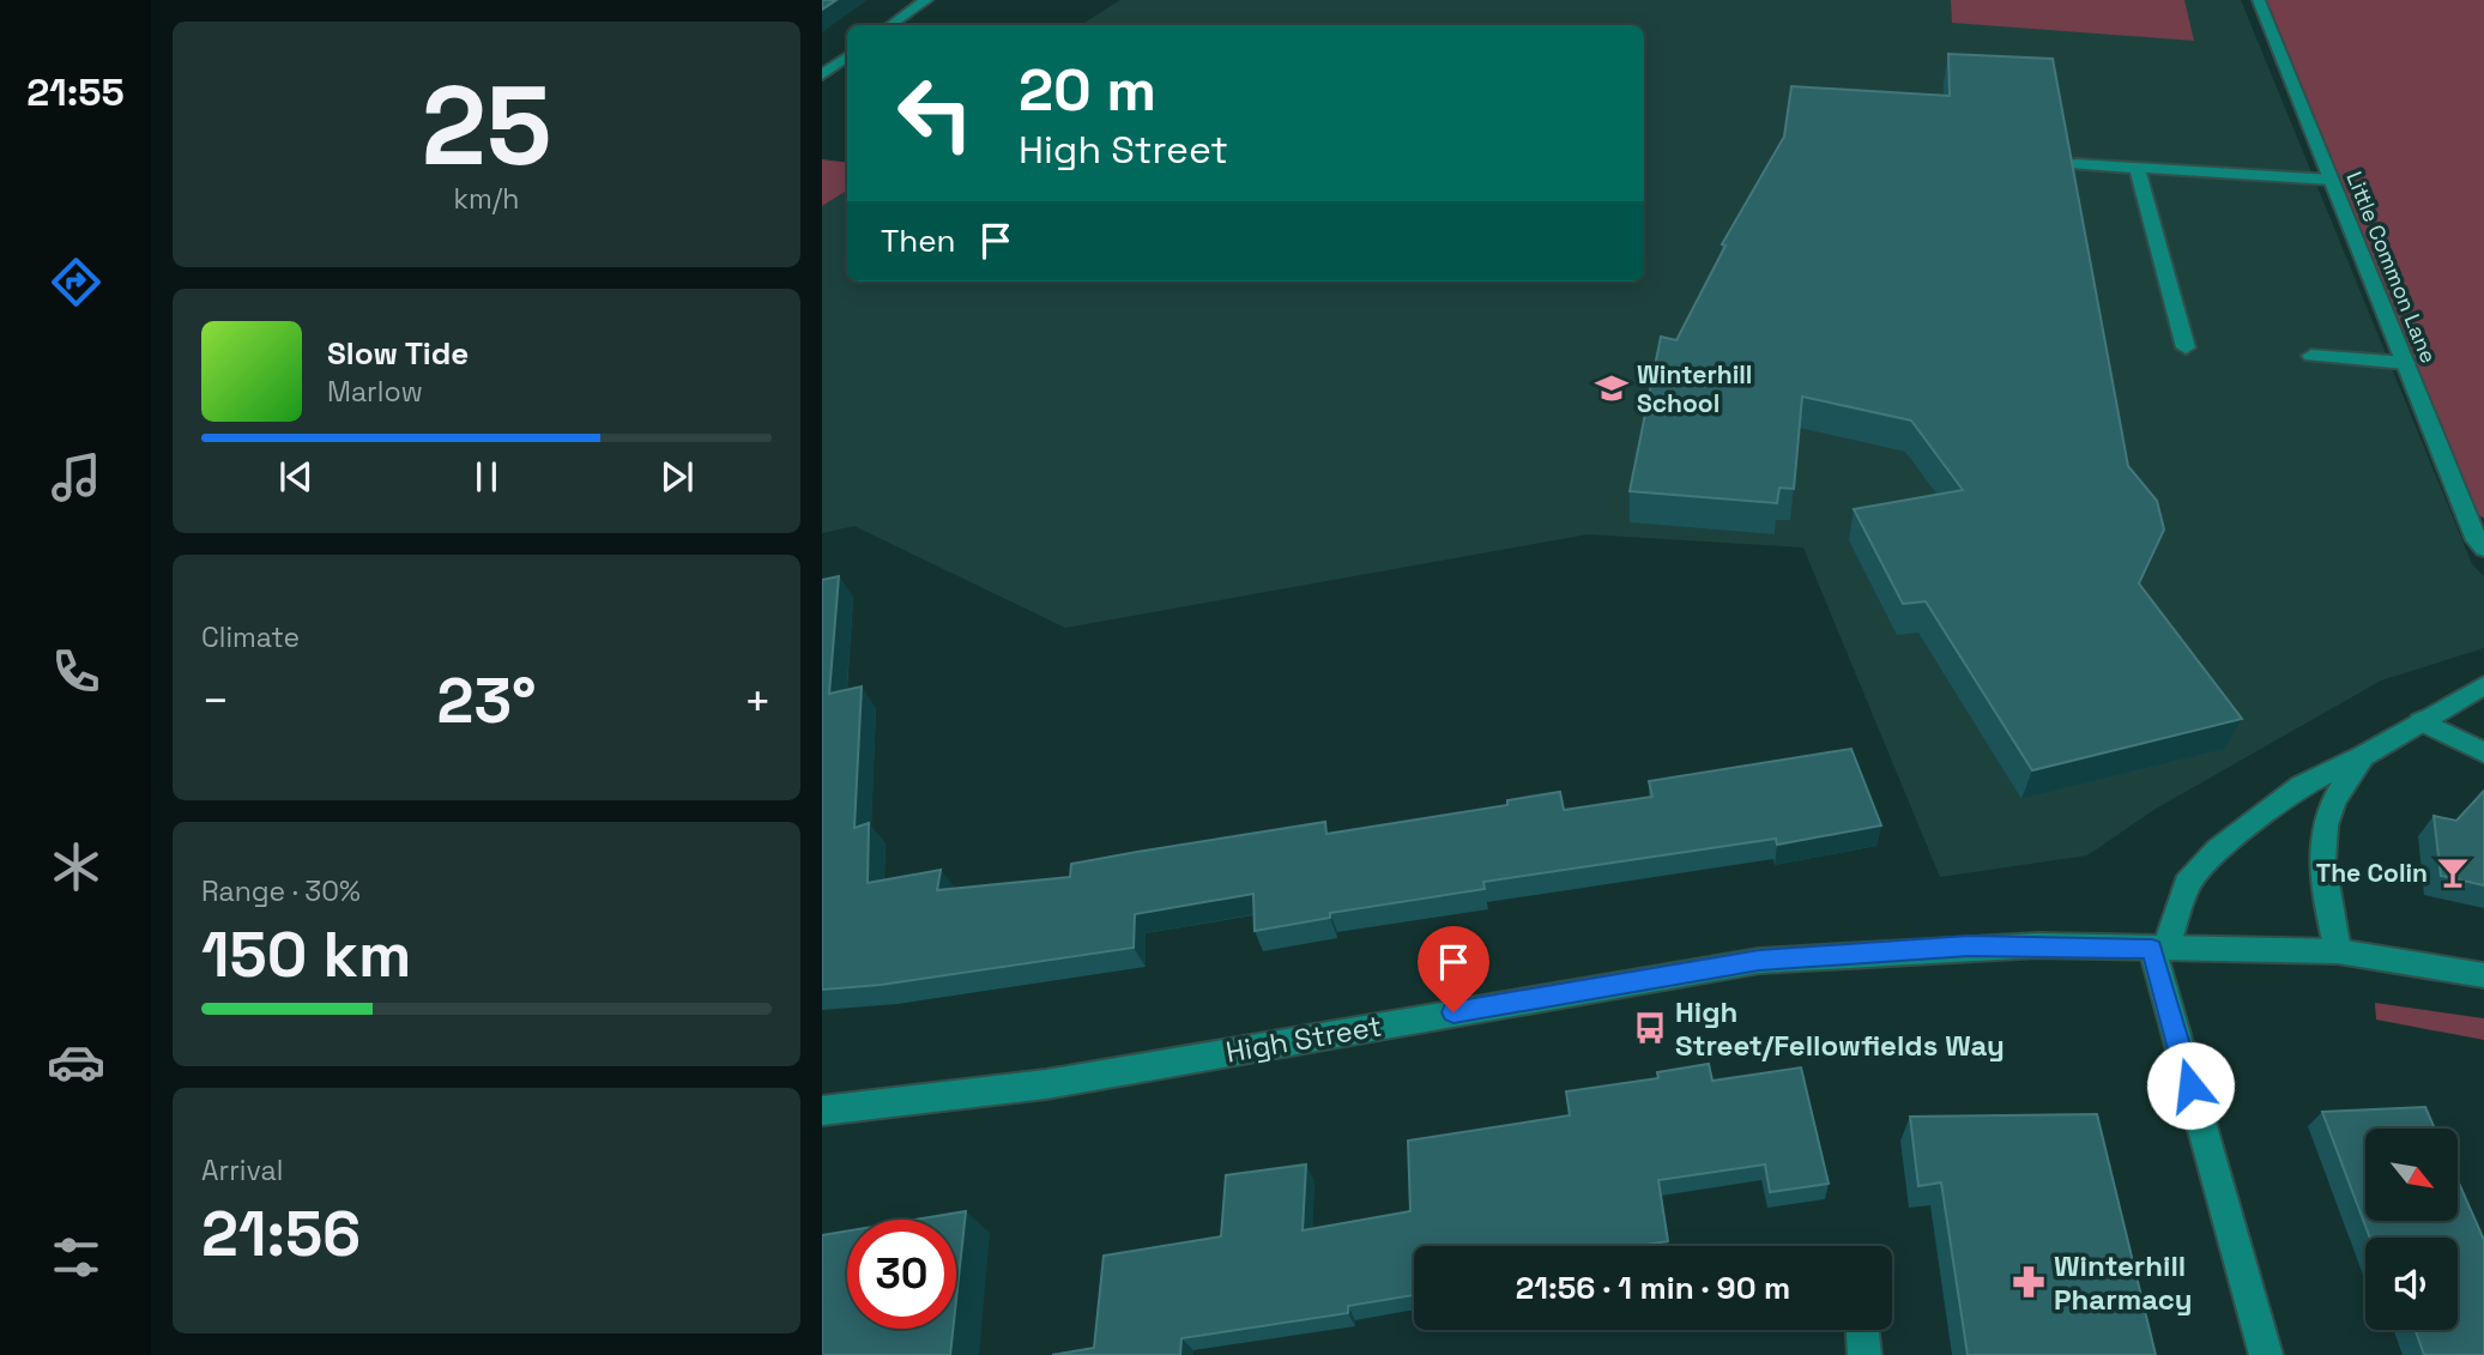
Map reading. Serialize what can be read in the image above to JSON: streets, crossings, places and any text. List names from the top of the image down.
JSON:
{
  "streets": {
    "street": ["Little Common Lane", "High Street"]
  },
  "places": {
    "school or university": ["Winterhill School"],
    "bar": ["The Colin"],
    "bus stop": ["High Street/Fellowfields Way"],
    "pharmacy": ["Winterhill Pharmacy"]
  },
  "north": "bottom right",
  "page": {
    "tabs": "21:55",
    "tile": [
      ["25", "km/h"],
      "Climate",
      ["Range · 30%", "150 km"],
      ["Arrival", "21:56"]
    ],
    "turn": ["20 m", "High Street"],
    "then": "Then",
    "song": ["Slow Tide", "Marlow"],
    "heat": ["−", "23°", "+"],
    "limit": "30",
    "trip": "21:56 · 1 min · 90 m"
  }
}
